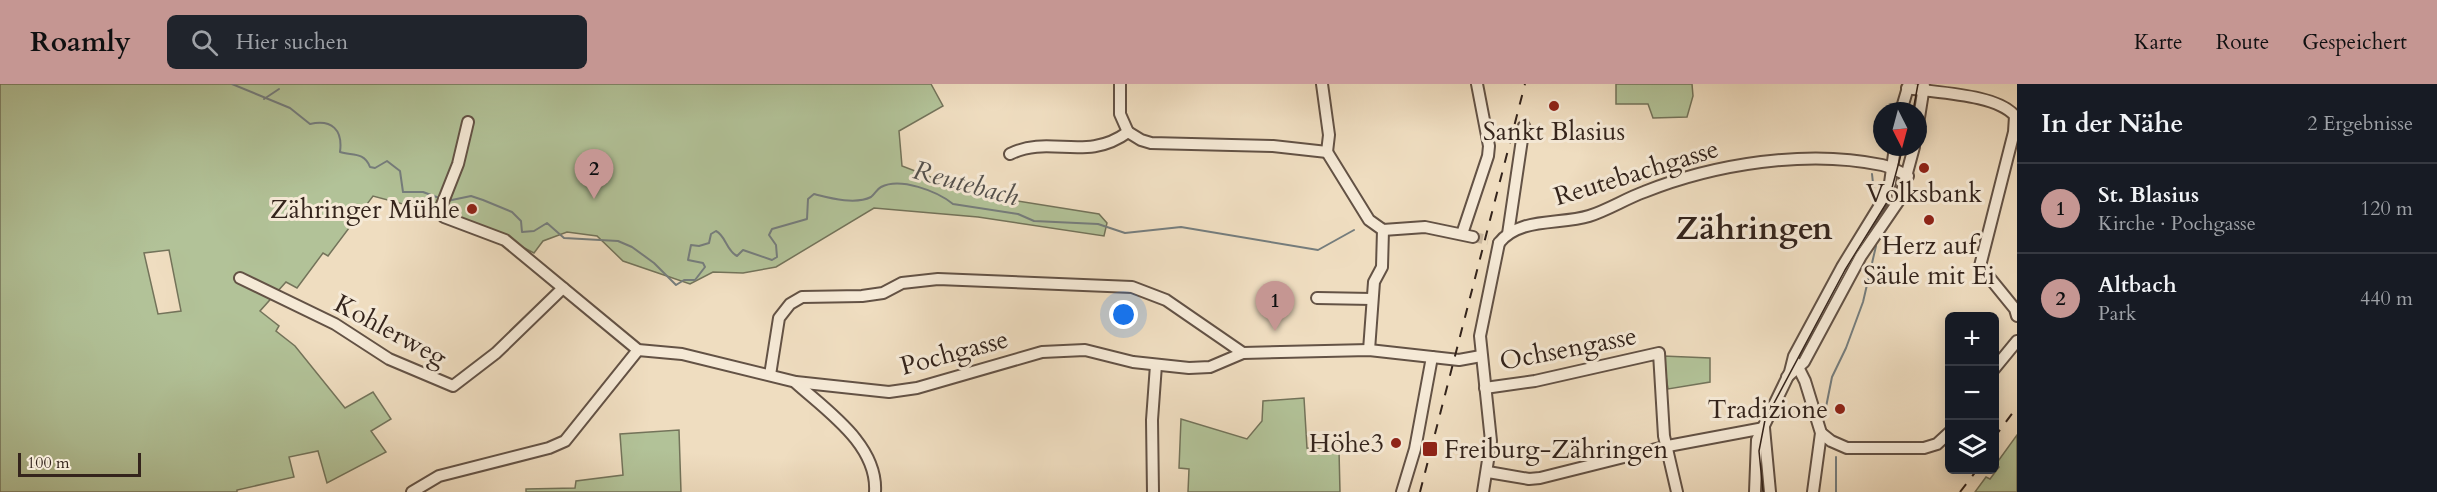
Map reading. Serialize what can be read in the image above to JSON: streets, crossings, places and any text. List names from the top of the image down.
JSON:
{
  "streets": {
    "street": [
      "Reutebachgasse",
      "Kohlerweg",
      "Ochsengasse",
      "Pochgasse"
    ]
  },
  "crossings": [
    ["Reutebachgasse", "Pochgasse"]
  ],
  "districts": ["Zähringen"],
  "water": ["Reutebach"],
  "places": {
    "other": [
      "Sankt Blasius",
      "Volksbank",
      "Zähringer Mühle",
      "Herz auf Säule mit Ei",
      "Tradizione",
      "Höhe3"
    ],
    "transit": ["Freiburg-Zähringen"]
  },
  "scale_bar": "100 m",
  "north": "bottom",
  "page": {
    "header": "Roamly",
    "search": "Hier suchen",
    "nav": ["Karte", "Route", "Gespeichert"],
    "heading": ["In der Nähe", "2 Ergebnisse"],
    "pins": ["2", "1"],
    "list": [
      {
        "mark": "1",
        "name": "St. Blasius",
        "note": "Kirche · Pochgasse",
        "value": "120 m"
      },
      {
        "mark": "2",
        "name": "Altbach",
        "note": "Park",
        "value": "440 m"
      }
    ],
    "map_buttons": ["+", "−"],
    "scale": "100 m"
  }
}
